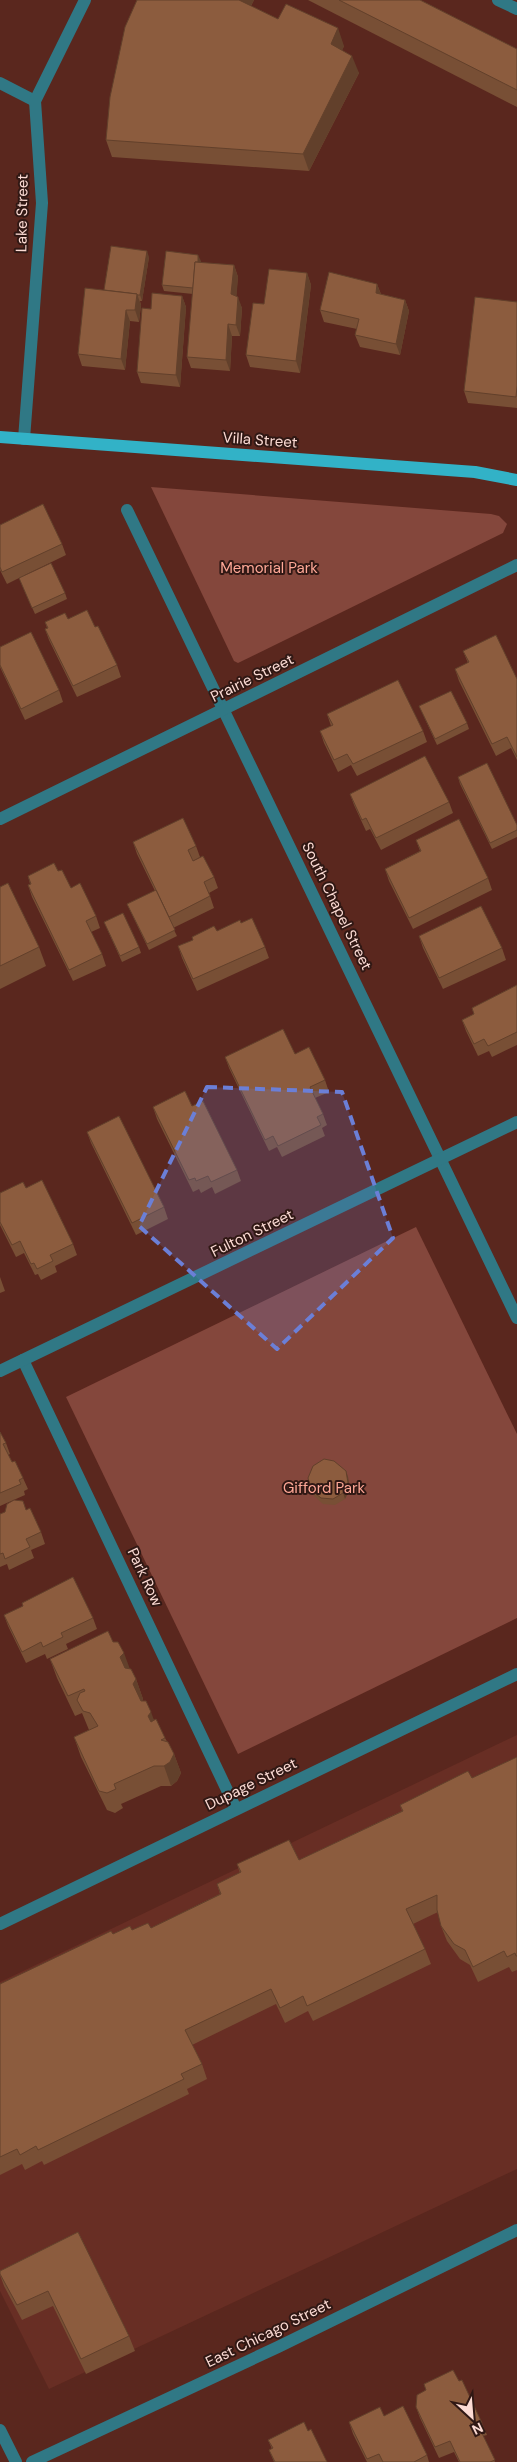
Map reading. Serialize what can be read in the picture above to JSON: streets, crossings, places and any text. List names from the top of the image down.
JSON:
{
  "streets": {
    "main road": ["Villa Street"],
    "street": [
      "Lake Street",
      "Prairie Street",
      "South Chapel Street",
      "Fulton Street",
      "Park Row",
      "Dupage Street",
      "East Chicago Street"
    ]
  },
  "crossings": [
    ["Lake Street", "Villa Street"],
    ["Prairie Street", "South Chapel Street"],
    ["South Chapel Street", "Fulton Street"],
    ["Fulton Street", "Park Row"],
    ["Park Row", "Dupage Street"]
  ],
  "parks": ["Memorial Park", "Gifford Park"],
  "north": "bottom right"
}
